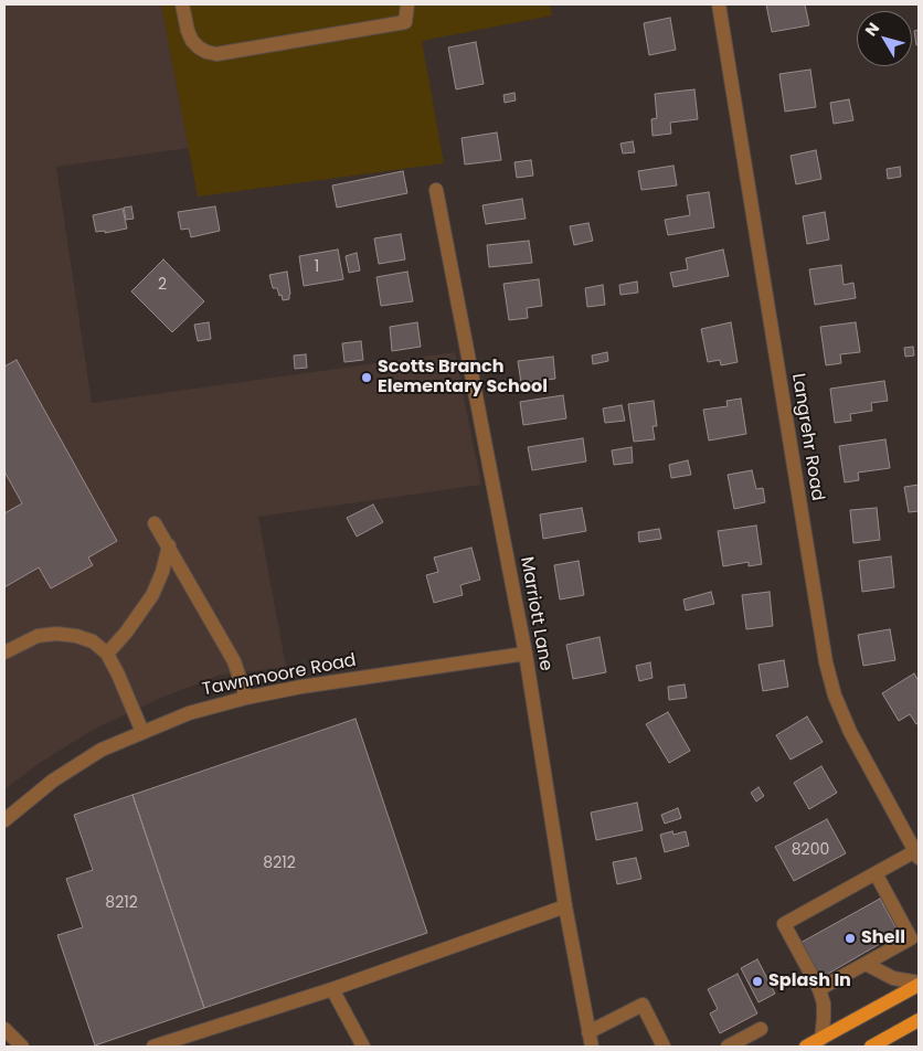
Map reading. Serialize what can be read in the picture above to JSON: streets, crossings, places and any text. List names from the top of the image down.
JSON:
{
  "streets": {
    "street": ["Langrehr Road", "Marriott Lane", "Tawnmoore Road"]
  },
  "crossings": [
    ["Marriott Lane", "Tawnmoore Road"]
  ],
  "places": ["Scotts Branch Elementary School", "Shell", "Splash In"],
  "house_numbers": [
    "1",
    "2",
    "8200",
    "8212",
    "8212"
  ],
  "north": "top left"
}
